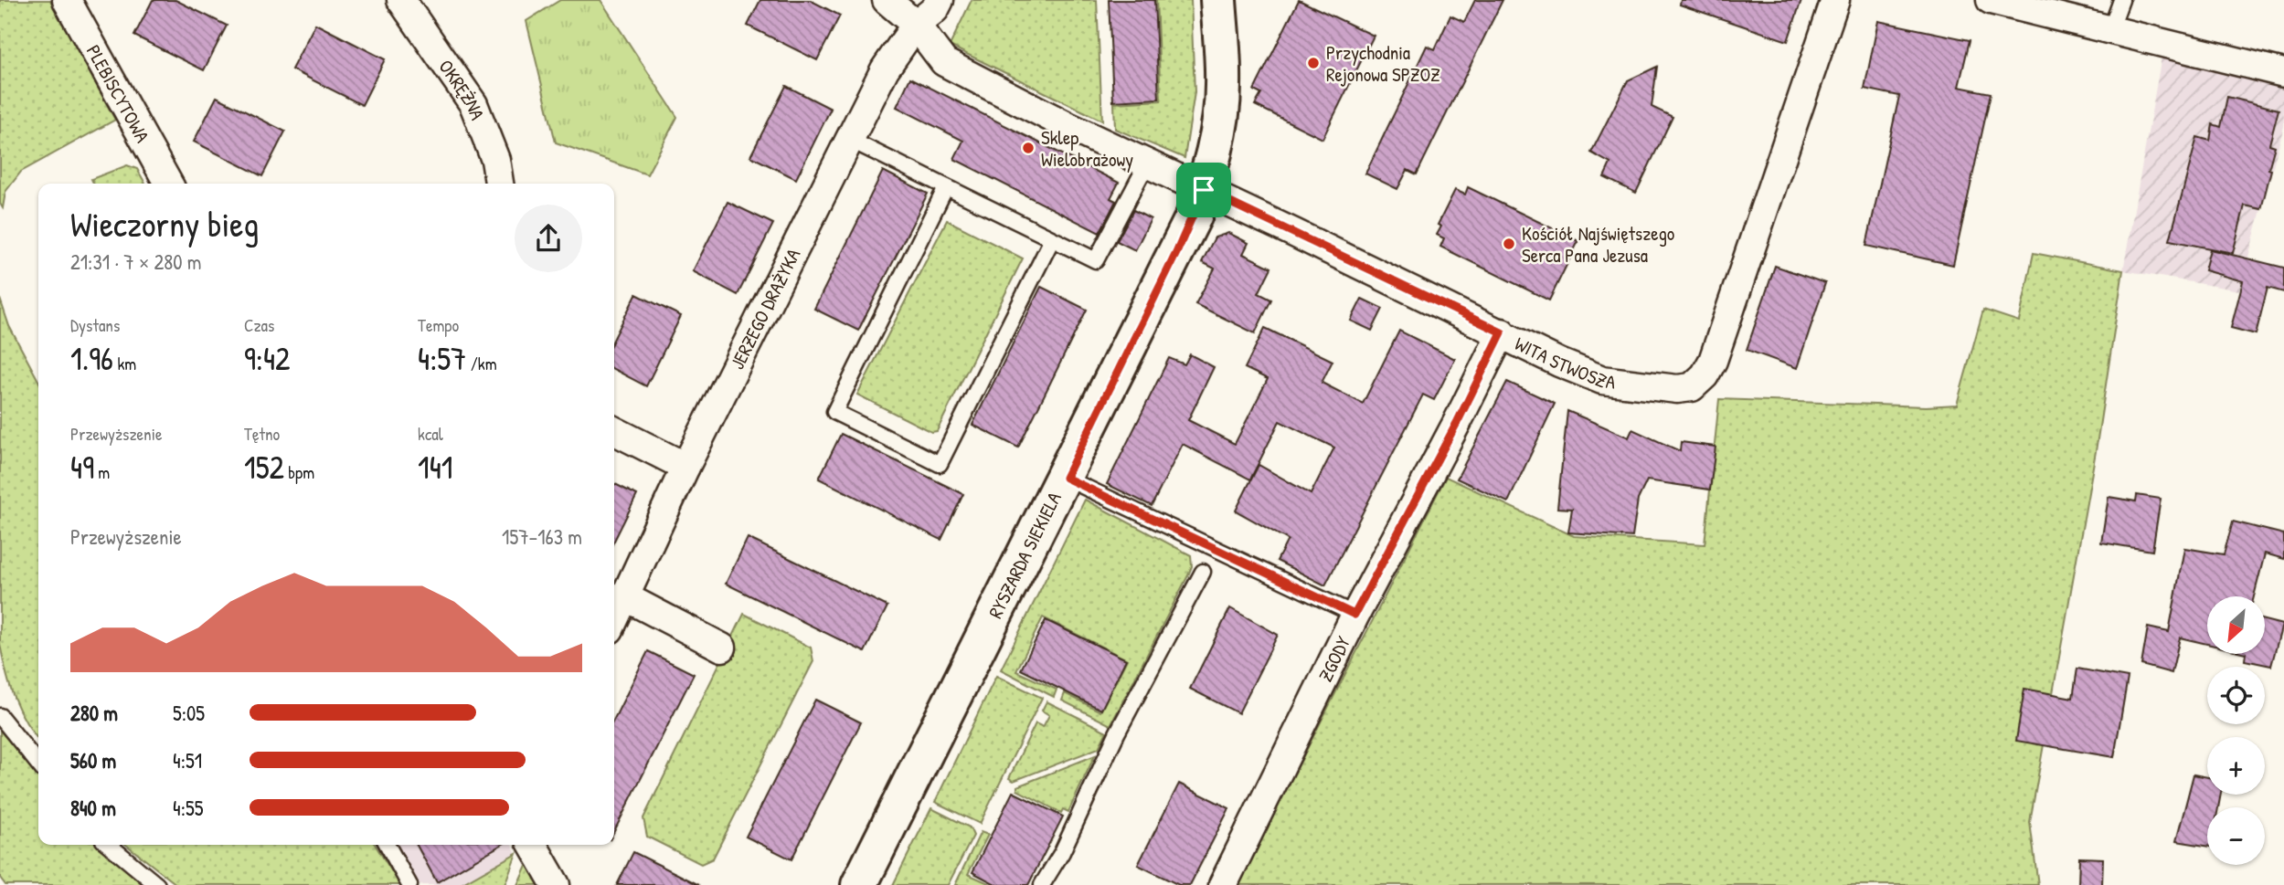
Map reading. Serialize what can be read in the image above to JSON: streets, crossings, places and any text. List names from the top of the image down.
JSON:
{
  "streets": {
    "street": [
      "OKRĘŻNA",
      "PLEBISCYTOWA",
      "JERZEGO DRAŻYKA",
      "WITA STWOSZA",
      "RYSZARDA SIEKIELA",
      "ZGODY"
    ]
  },
  "crossings": [
    ["JERZEGO DRAŻYKA", "WITA STWOSZA"],
    ["WITA STWOSZA", "RYSZARDA SIEKIELA"],
    ["WITA STWOSZA", "ZGODY"]
  ],
  "places": ["Przychodnia Rejonowa SPZOZ", "Sklep Wielobrażowy", "Kościół Najświętszego Serca Pana Jezusa"],
  "north": "bottom left",
  "page": {
    "heading": ["Wieczorny bieg", "21:31 · 7 × 280 m"],
    "stats": [
      ["Dystans", "1.96 km"],
      ["Czas", "9:42"],
      ["Tempo", "4:57 /km"],
      ["Przewyższenie", "49 m"],
      ["Tętno", "152 bpm"],
      ["kcal", "141"]
    ],
    "chart": ["Przewyższenie", "157–163 m"],
    "map_buttons": ["+", "−"],
    "list": [
      {
        "name": "280 m",
        "note": "5:05"
      },
      {
        "name": "560 m",
        "note": "4:51"
      },
      {
        "name": "840 m",
        "note": "4:55"
      }
    ]
  }
}
